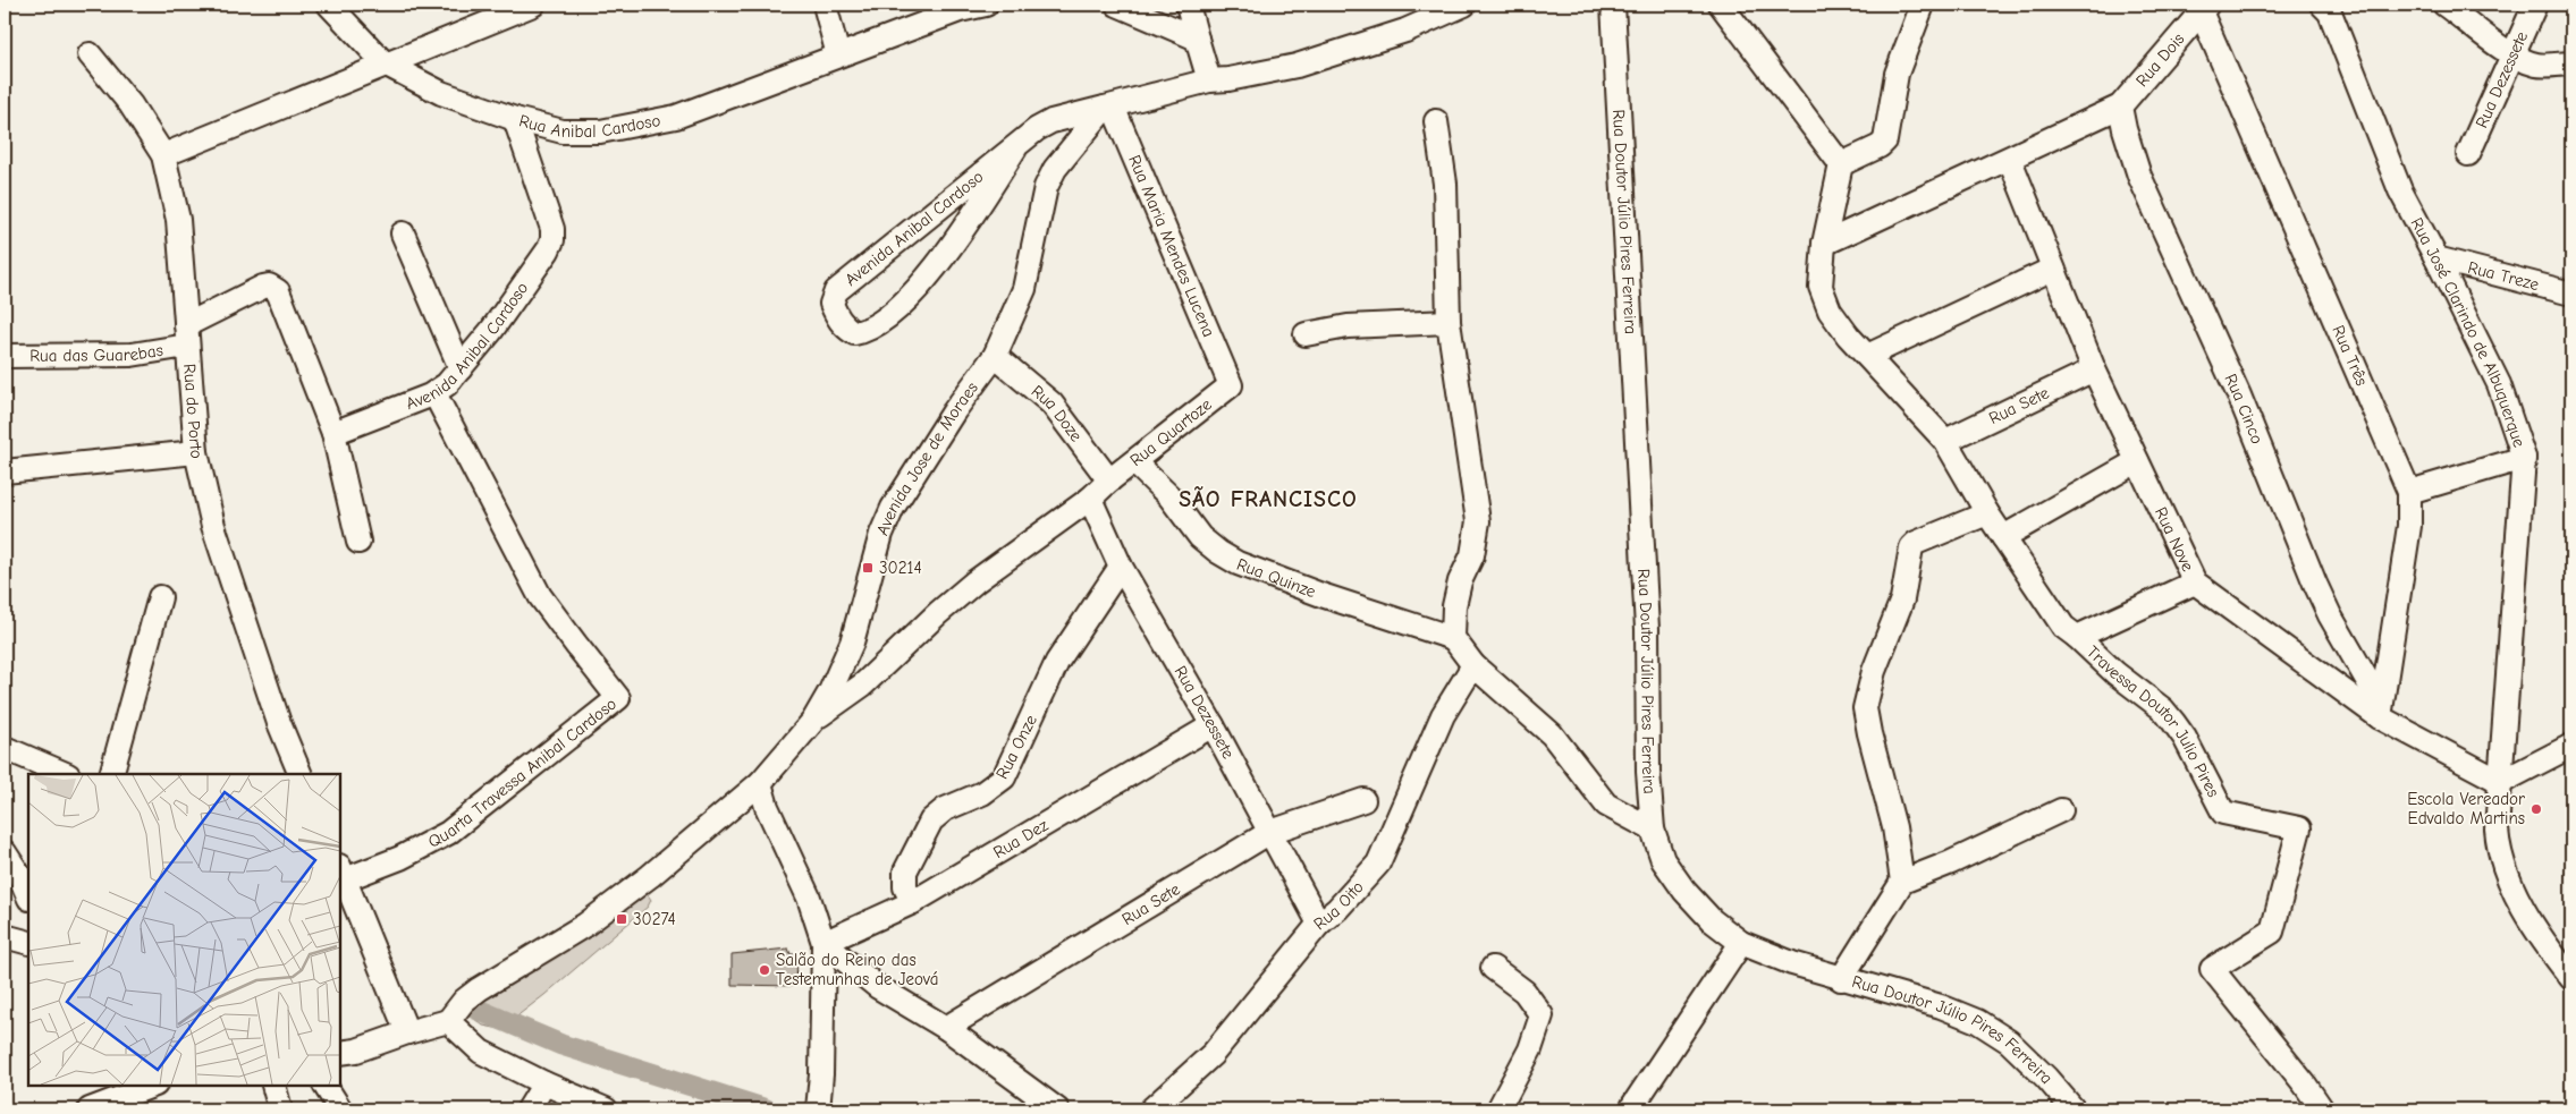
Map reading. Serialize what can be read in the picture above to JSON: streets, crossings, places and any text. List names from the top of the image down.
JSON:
{
  "streets": {
    "street": [
      "Rua Dois",
      "Rua Dezessete",
      "Rua Anibal Cardoso",
      "Rua Doutor Júlio Pires Ferreira",
      "Avenida Anibal Cardoso",
      "Rua Maria Mendes Lucena",
      "Rua Treze",
      "Rua José Clarindo de Albuquerque",
      "Rua das Guarebas",
      "Rua Três",
      "Rua Sete",
      "Rua Cinco",
      "Rua do Porto",
      "Rua Doze",
      "Rua Quartoze",
      "Avenida Jose de Moraes",
      "Rua Nove",
      "Rua Quinze",
      "Travessa Doutor Julio Pires",
      "Rua Onze",
      "Quarta Travessa Anibal Cardoso",
      "Rua Dez",
      "Rua Oito"
    ]
  },
  "crossings": [
    ["Rua Dois", "Rua Três"],
    ["Rua Dois", "Rua Cinco"],
    ["Rua Dezessete", "Rua Sete"],
    ["Rua Dezessete", "Rua Quartoze"],
    ["Rua Dezessete", "Rua Onze"],
    ["Rua Dezessete", "Rua Dez"],
    ["Rua Dezessete", "Rua Oito"],
    ["Rua Anibal Cardoso", "Avenida Anibal Cardoso"],
    ["Avenida Anibal Cardoso", "Rua Maria Mendes Lucena"],
    ["Avenida Anibal Cardoso", "Rua das Guarebas"],
    ["Avenida Anibal Cardoso", "Avenida Jose de Moraes"],
    ["Avenida Anibal Cardoso", "Quarta Travessa Anibal Cardoso"],
    ["Rua Maria Mendes Lucena", "Rua Quartoze"],
    ["Rua Maria Mendes Lucena", "Avenida Jose de Moraes"],
    ["Rua Treze", "Rua José Clarindo de Albuquerque"],
    ["Rua José Clarindo de Albuquerque", "Rua Nove"],
    ["Rua das Guarebas", "Rua do Porto"],
    ["Rua Três", "Rua Cinco"],
    ["Rua Três", "Rua Nove"],
    ["Rua Sete", "Rua Nove"],
    ["Rua Sete", "Travessa Doutor Julio Pires"],
    ["Rua Cinco", "Rua Nove"],
    ["Rua Doze", "Rua Quartoze"],
    ["Rua Doze", "Avenida Jose de Moraes"],
    ["Rua Quartoze", "Avenida Jose de Moraes"],
    ["Rua Quartoze", "Rua Quinze"],
    ["Rua Onze", "Rua Dez"]
  ],
  "districts": ["SÃO FRANCISCO"],
  "places": {
    "transit": ["30214", "30274"],
    "other": ["Escola Vereador Edvaldo Martins", "Salão do Reino das Testemunhas de Jeová"]
  }
}
